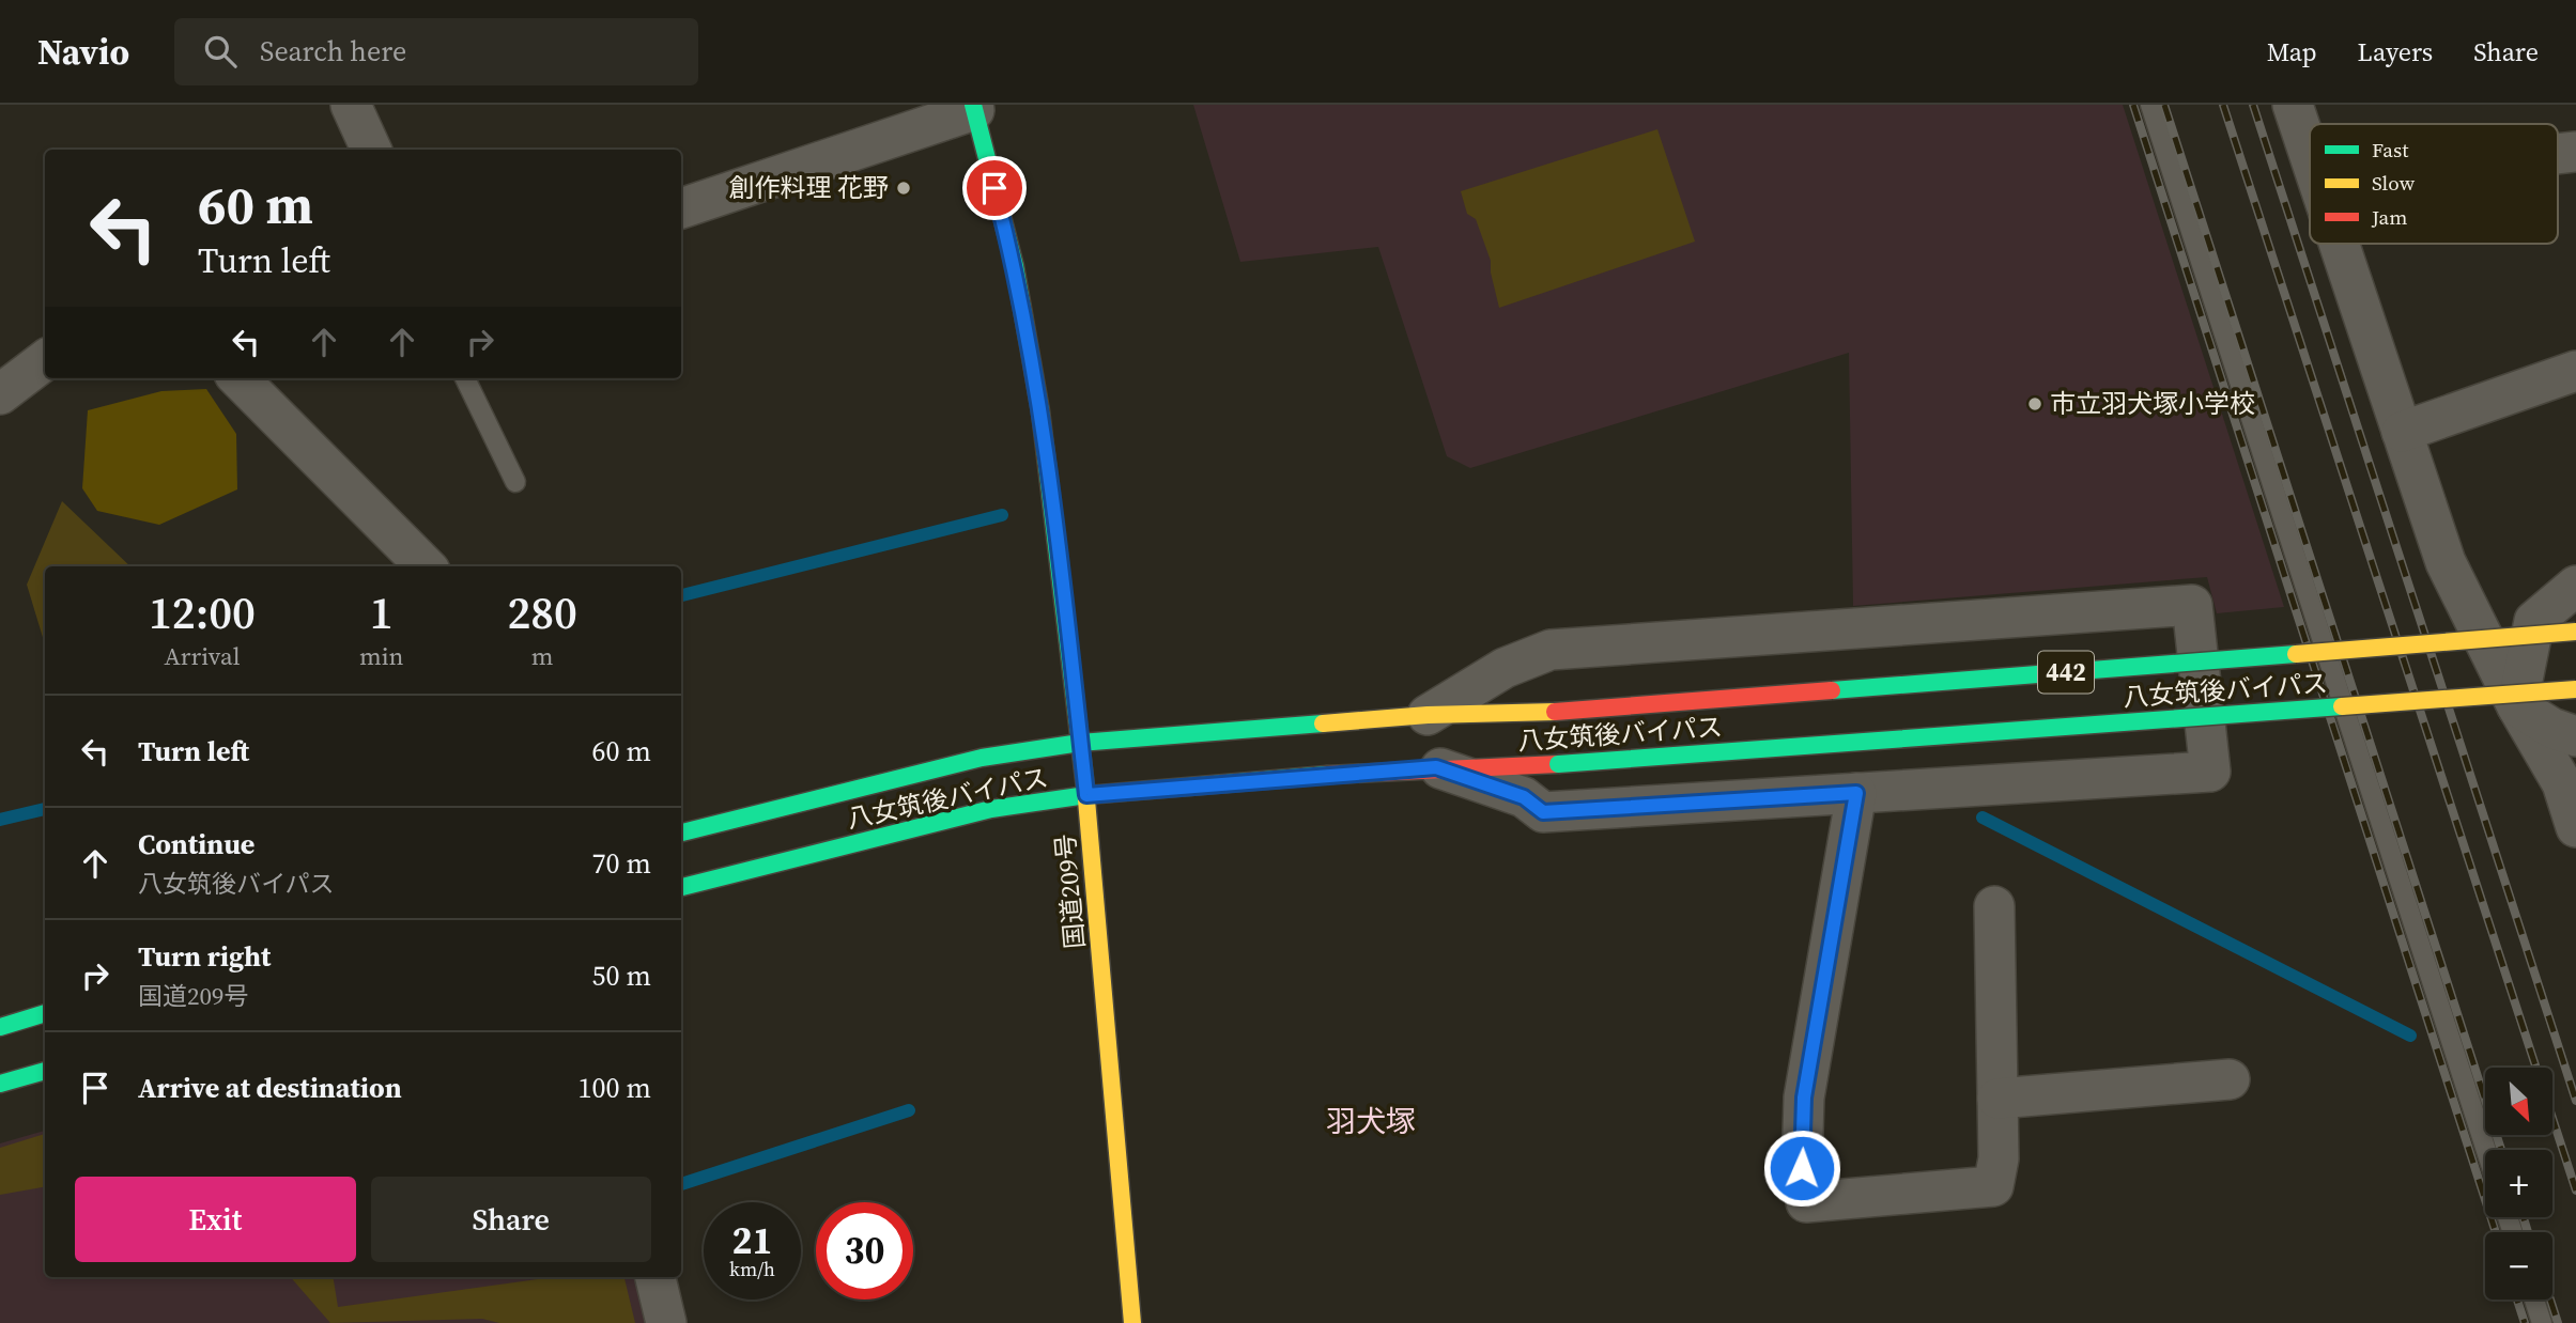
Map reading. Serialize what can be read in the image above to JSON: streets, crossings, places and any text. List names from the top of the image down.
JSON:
{
  "streets": {
    "highway": ["442", "八女筑後バイパス", "国道209号"]
  },
  "crossings": [
    ["八女筑後バイパス", "国道209号"]
  ],
  "districts": ["羽犬塚"],
  "places": ["創作料理 花野", "市立羽犬塚小学校"],
  "legend": ["Fast", "Slow", "Jam"],
  "north": "bottom right",
  "page": {
    "header": "Navio",
    "search": "Search here",
    "nav": ["Map", "Layers", "Share"],
    "turn": ["60 m", "Turn left"],
    "eta": [
      "12:00",
      "Arrival",
      "1",
      "min",
      "280",
      "m"
    ],
    "list": [
      {
        "name": "Turn left",
        "value": "60 m"
      },
      {
        "name": "Continue",
        "note": "八女筑後バイパス",
        "value": "70 m"
      },
      {
        "name": "Turn right",
        "note": "国道209号",
        "value": "50 m"
      },
      {
        "name": "Arrive at destination",
        "value": "100 m"
      }
    ],
    "map_buttons": ["+", "−"],
    "buttons": ["Exit", "Share"],
    "speed": "21 km/h",
    "limit": "30"
  }
}
